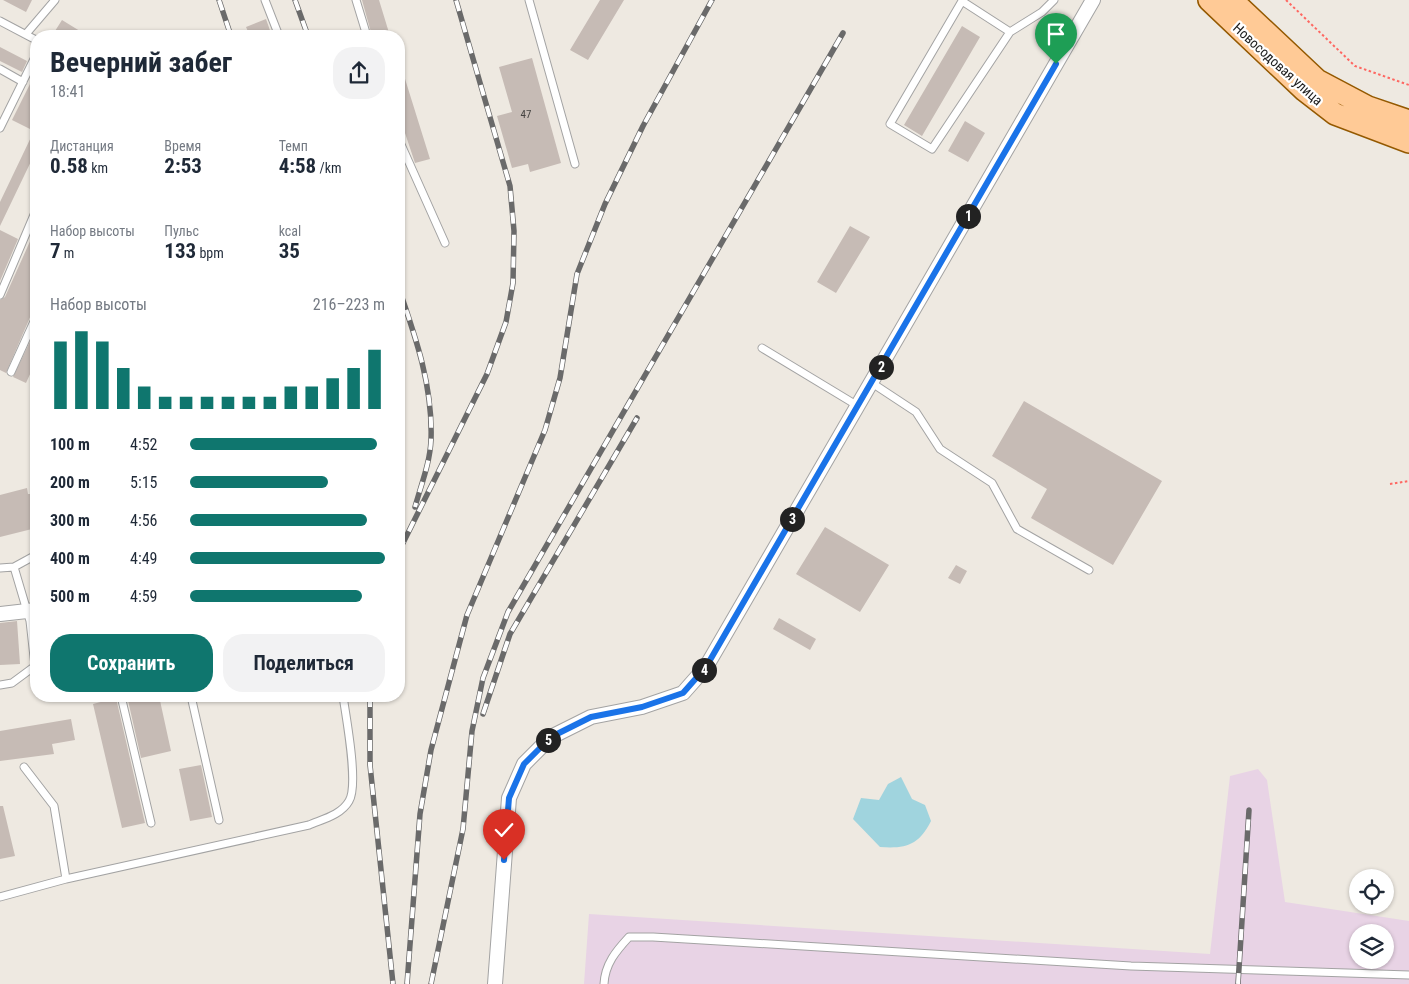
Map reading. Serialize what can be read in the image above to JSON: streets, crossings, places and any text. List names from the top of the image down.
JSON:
{
  "streets": {
    "main road": ["Новосодовая улица"]
  },
  "house_numbers": ["47"],
  "page": {
    "heading": ["Вечерний забег", "18:41"],
    "stats": [
      ["Дистанция", "0.58 km"],
      ["Время", "2:53"],
      ["Темп", "4:58 /km"],
      ["Набор высоты", "7 m"],
      ["Пульс", "133 bpm"],
      ["kcal", "35"]
    ],
    "pins": [
      "1",
      "2",
      "3",
      "4",
      "5"
    ],
    "chart": ["Набор высоты", "216–223 m"],
    "list": [
      {
        "name": "100 m",
        "note": "4:52"
      },
      {
        "name": "200 m",
        "note": "5:15"
      },
      {
        "name": "300 m",
        "note": "4:56"
      },
      {
        "name": "400 m",
        "note": "4:49"
      },
      {
        "name": "500 m",
        "note": "4:59"
      }
    ],
    "buttons": ["Сохранить", "Поделиться"]
  }
}
